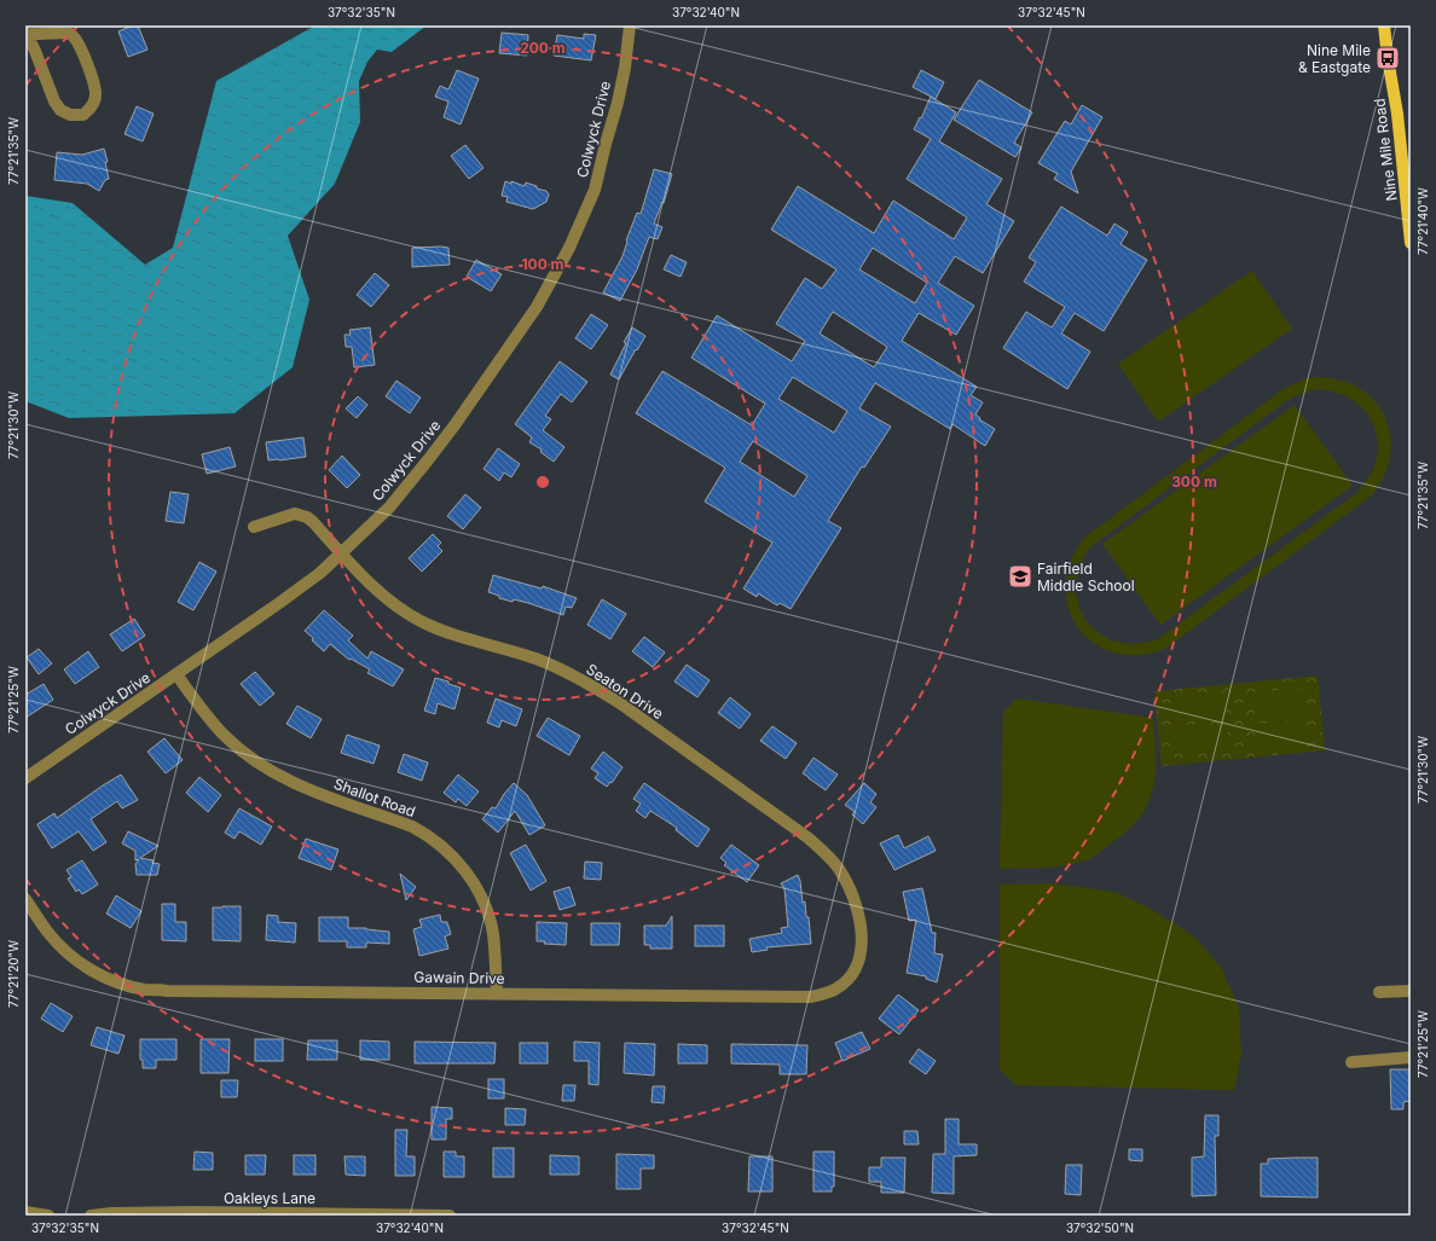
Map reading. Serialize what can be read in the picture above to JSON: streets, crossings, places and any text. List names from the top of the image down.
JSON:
{
  "streets": {
    "main road": ["Nine Mile Road"],
    "street": [
      "Colwyck Drive",
      "Seaton Drive",
      "Shallot Road",
      "Gawain Drive",
      "Oakleys Lane"
    ]
  },
  "crossings": [
    ["Colwyck Drive", "Seaton Drive"],
    ["Colwyck Drive", "Shallot Road"],
    ["Seaton Drive", "Gawain Drive"],
    ["Shallot Road", "Gawain Drive"]
  ],
  "places": {
    "bus stop": ["Nine Mile & Eastgate"],
    "school or university": ["Fairfield Middle School"]
  },
  "coordinates": [
    "37°32'35\"N",
    "37°32'40\"N",
    "37°32'45\"N",
    "77°21'35\"W",
    "77°21'40\"W",
    "77°21'30\"W",
    "77°21'25\"W",
    "77°21'20\"W",
    "37°32'50\"N"
  ],
  "rings": ["200 m", "100 m", "300 m"]
}
